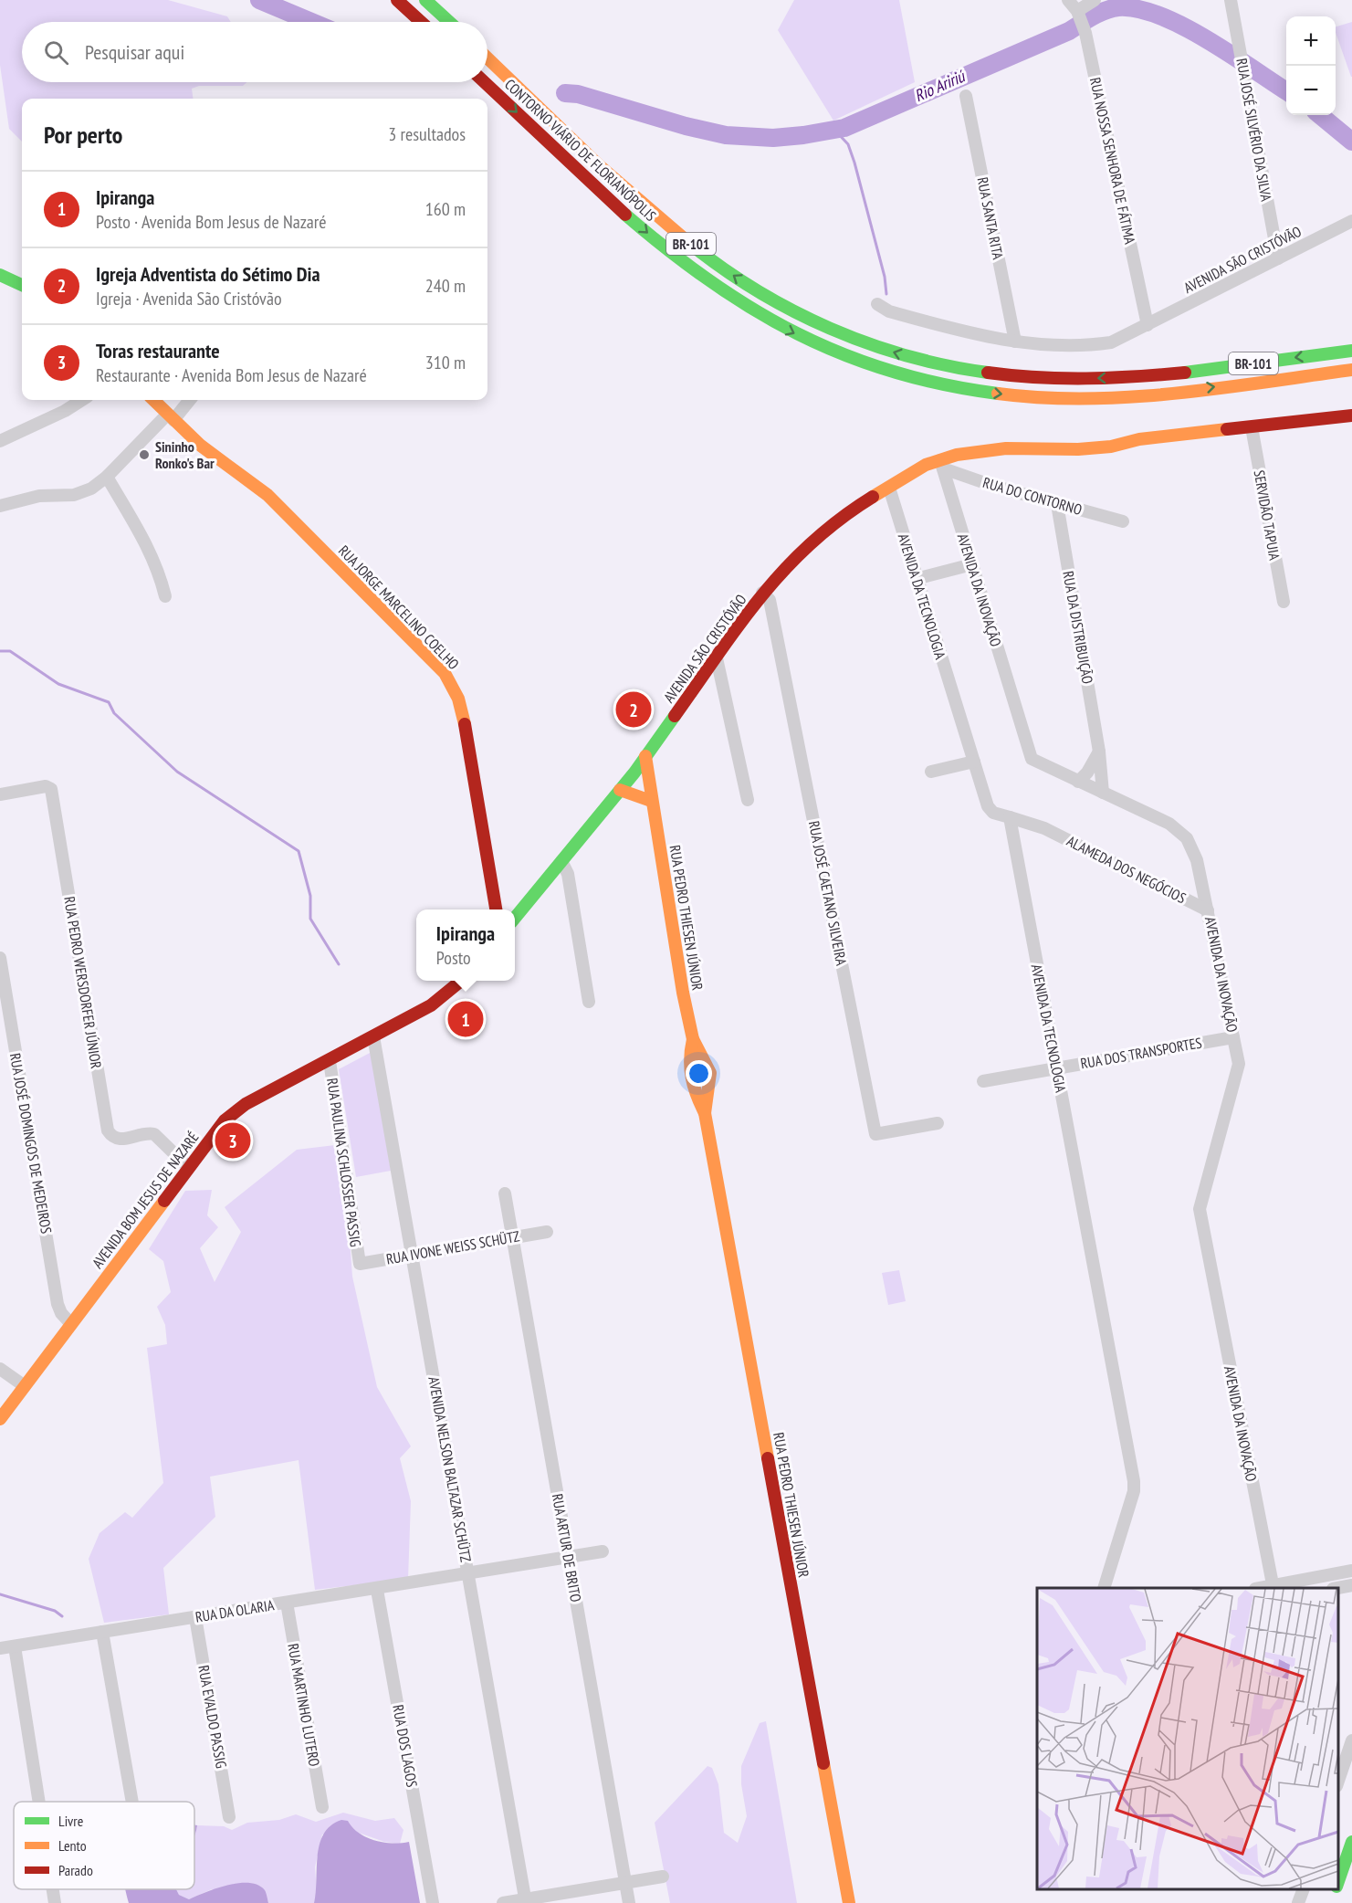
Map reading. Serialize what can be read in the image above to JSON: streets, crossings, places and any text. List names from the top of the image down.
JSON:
{
  "streets": {
    "main road": [
      "CONTORNO VIÁRIO DE FLORIANÓPOLIS",
      "BR-101",
      "AVENIDA SÃO CRISTÓVÃO",
      "RUA JORGE MARCELINO COELHO",
      "RUA PEDRO THIESEN JÚNIOR",
      "AVENIDA BOM JESUS DE NAZARÉ"
    ],
    "street": [
      "RUA JOSÉ SILVÉRIO DA SILVA",
      "RUA NOSSA SENHORA DE FÁTIMA",
      "RUA SANTA RITA",
      "RUA DO CONTORNO",
      "SERVIDÃO TAPUIA",
      "AVENIDA DA INOVAÇÃO",
      "AVENIDA DA TECNOLOGIA",
      "RUA DA DISTRIBUIÇÃO",
      "ALAMEDA DOS NEGÓCIOS",
      "RUA JOSÉ CAETANO SILVEIRA",
      "RUA PEDRO WERSDORFER JÚNIOR",
      "RUA DOS TRANSPORTES",
      "RUA JOSÉ DOMINGOS DE MEDEIROS",
      "RUA PAULINA SCHLOSSER PASSIG",
      "RUA IVONE WEISS SCHÜTZ",
      "AVENIDA NELSON BALTAZAR SCHÜTZ",
      "RUA ARTUR DE BRITO",
      "RUA DA OLARIA",
      "RUA MARTINHO LUTERO",
      "RUA EVALDO PASSIG",
      "RUA DOS LAGOS"
    ]
  },
  "crossings": [
    ["RUA JOSÉ SILVÉRIO DA SILVA", "AVENIDA SÃO CRISTÓVÃO"],
    ["RUA NOSSA SENHORA DE FÁTIMA", "AVENIDA SÃO CRISTÓVÃO"],
    ["RUA SANTA RITA", "AVENIDA SÃO CRISTÓVÃO"],
    ["AVENIDA SÃO CRISTÓVÃO", "RUA DO CONTORNO"],
    ["AVENIDA SÃO CRISTÓVÃO", "SERVIDÃO TAPUIA"],
    ["AVENIDA SÃO CRISTÓVÃO", "AVENIDA DA INOVAÇÃO"],
    ["AVENIDA SÃO CRISTÓVÃO", "AVENIDA DA TECNOLOGIA"],
    ["AVENIDA SÃO CRISTÓVÃO", "RUA JOSÉ CAETANO SILVEIRA"],
    ["AVENIDA SÃO CRISTÓVÃO", "RUA PEDRO THIESEN JÚNIOR"],
    ["RUA DO CONTORNO", "AVENIDA DA INOVAÇÃO"],
    ["RUA DO CONTORNO", "RUA DA DISTRIBUIÇÃO"],
    ["AVENIDA DA INOVAÇÃO", "RUA DA DISTRIBUIÇÃO"],
    ["AVENIDA DA INOVAÇÃO", "ALAMEDA DOS NEGÓCIOS"],
    ["AVENIDA DA INOVAÇÃO", "RUA DOS TRANSPORTES"],
    ["AVENIDA DA TECNOLOGIA", "ALAMEDA DOS NEGÓCIOS"],
    ["AVENIDA DA TECNOLOGIA", "RUA DOS TRANSPORTES"],
    ["RUA PEDRO WERSDORFER JÚNIOR", "AVENIDA BOM JESUS DE NAZARÉ"],
    ["RUA JOSÉ DOMINGOS DE MEDEIROS", "AVENIDA BOM JESUS DE NAZARÉ"],
    ["RUA PAULINA SCHLOSSER PASSIG", "AVENIDA BOM JESUS DE NAZARÉ"],
    ["RUA PAULINA SCHLOSSER PASSIG", "RUA IVONE WEISS SCHÜTZ"],
    ["AVENIDA BOM JESUS DE NAZARÉ", "AVENIDA NELSON BALTAZAR SCHÜTZ"],
    ["RUA IVONE WEISS SCHÜTZ", "AVENIDA NELSON BALTAZAR SCHÜTZ"],
    ["RUA IVONE WEISS SCHÜTZ", "RUA ARTUR DE BRITO"],
    ["AVENIDA NELSON BALTAZAR SCHÜTZ", "RUA DA OLARIA"],
    ["RUA ARTUR DE BRITO", "RUA DA OLARIA"],
    ["RUA DA OLARIA", "RUA MARTINHO LUTERO"],
    ["RUA DA OLARIA", "RUA EVALDO PASSIG"],
    ["RUA DA OLARIA", "RUA DOS LAGOS"]
  ],
  "water": ["Rio Aririú"],
  "places": ["Sininho Ronko's Bar"],
  "legend": ["Livre", "Lento", "Parado"],
  "page": {
    "map_buttons": ["+", "−"],
    "search": "Pesquisar aqui",
    "heading": ["Por perto", "3 resultados"],
    "list": [
      {
        "mark": "1",
        "name": "Ipiranga",
        "note": "Posto · Avenida Bom Jesus de Nazaré",
        "value": "160 m"
      },
      {
        "mark": "2",
        "name": "Igreja Adventista do Sétimo Dia",
        "note": "Igreja · Avenida São Cristóvão",
        "value": "240 m"
      },
      {
        "mark": "3",
        "name": "Toras restaurante",
        "note": "Restaurante · Avenida Bom Jesus de Nazaré",
        "value": "310 m"
      }
    ],
    "pins": ["2", "1", "3"],
    "popup": ["Ipiranga", "Posto"]
  }
}
